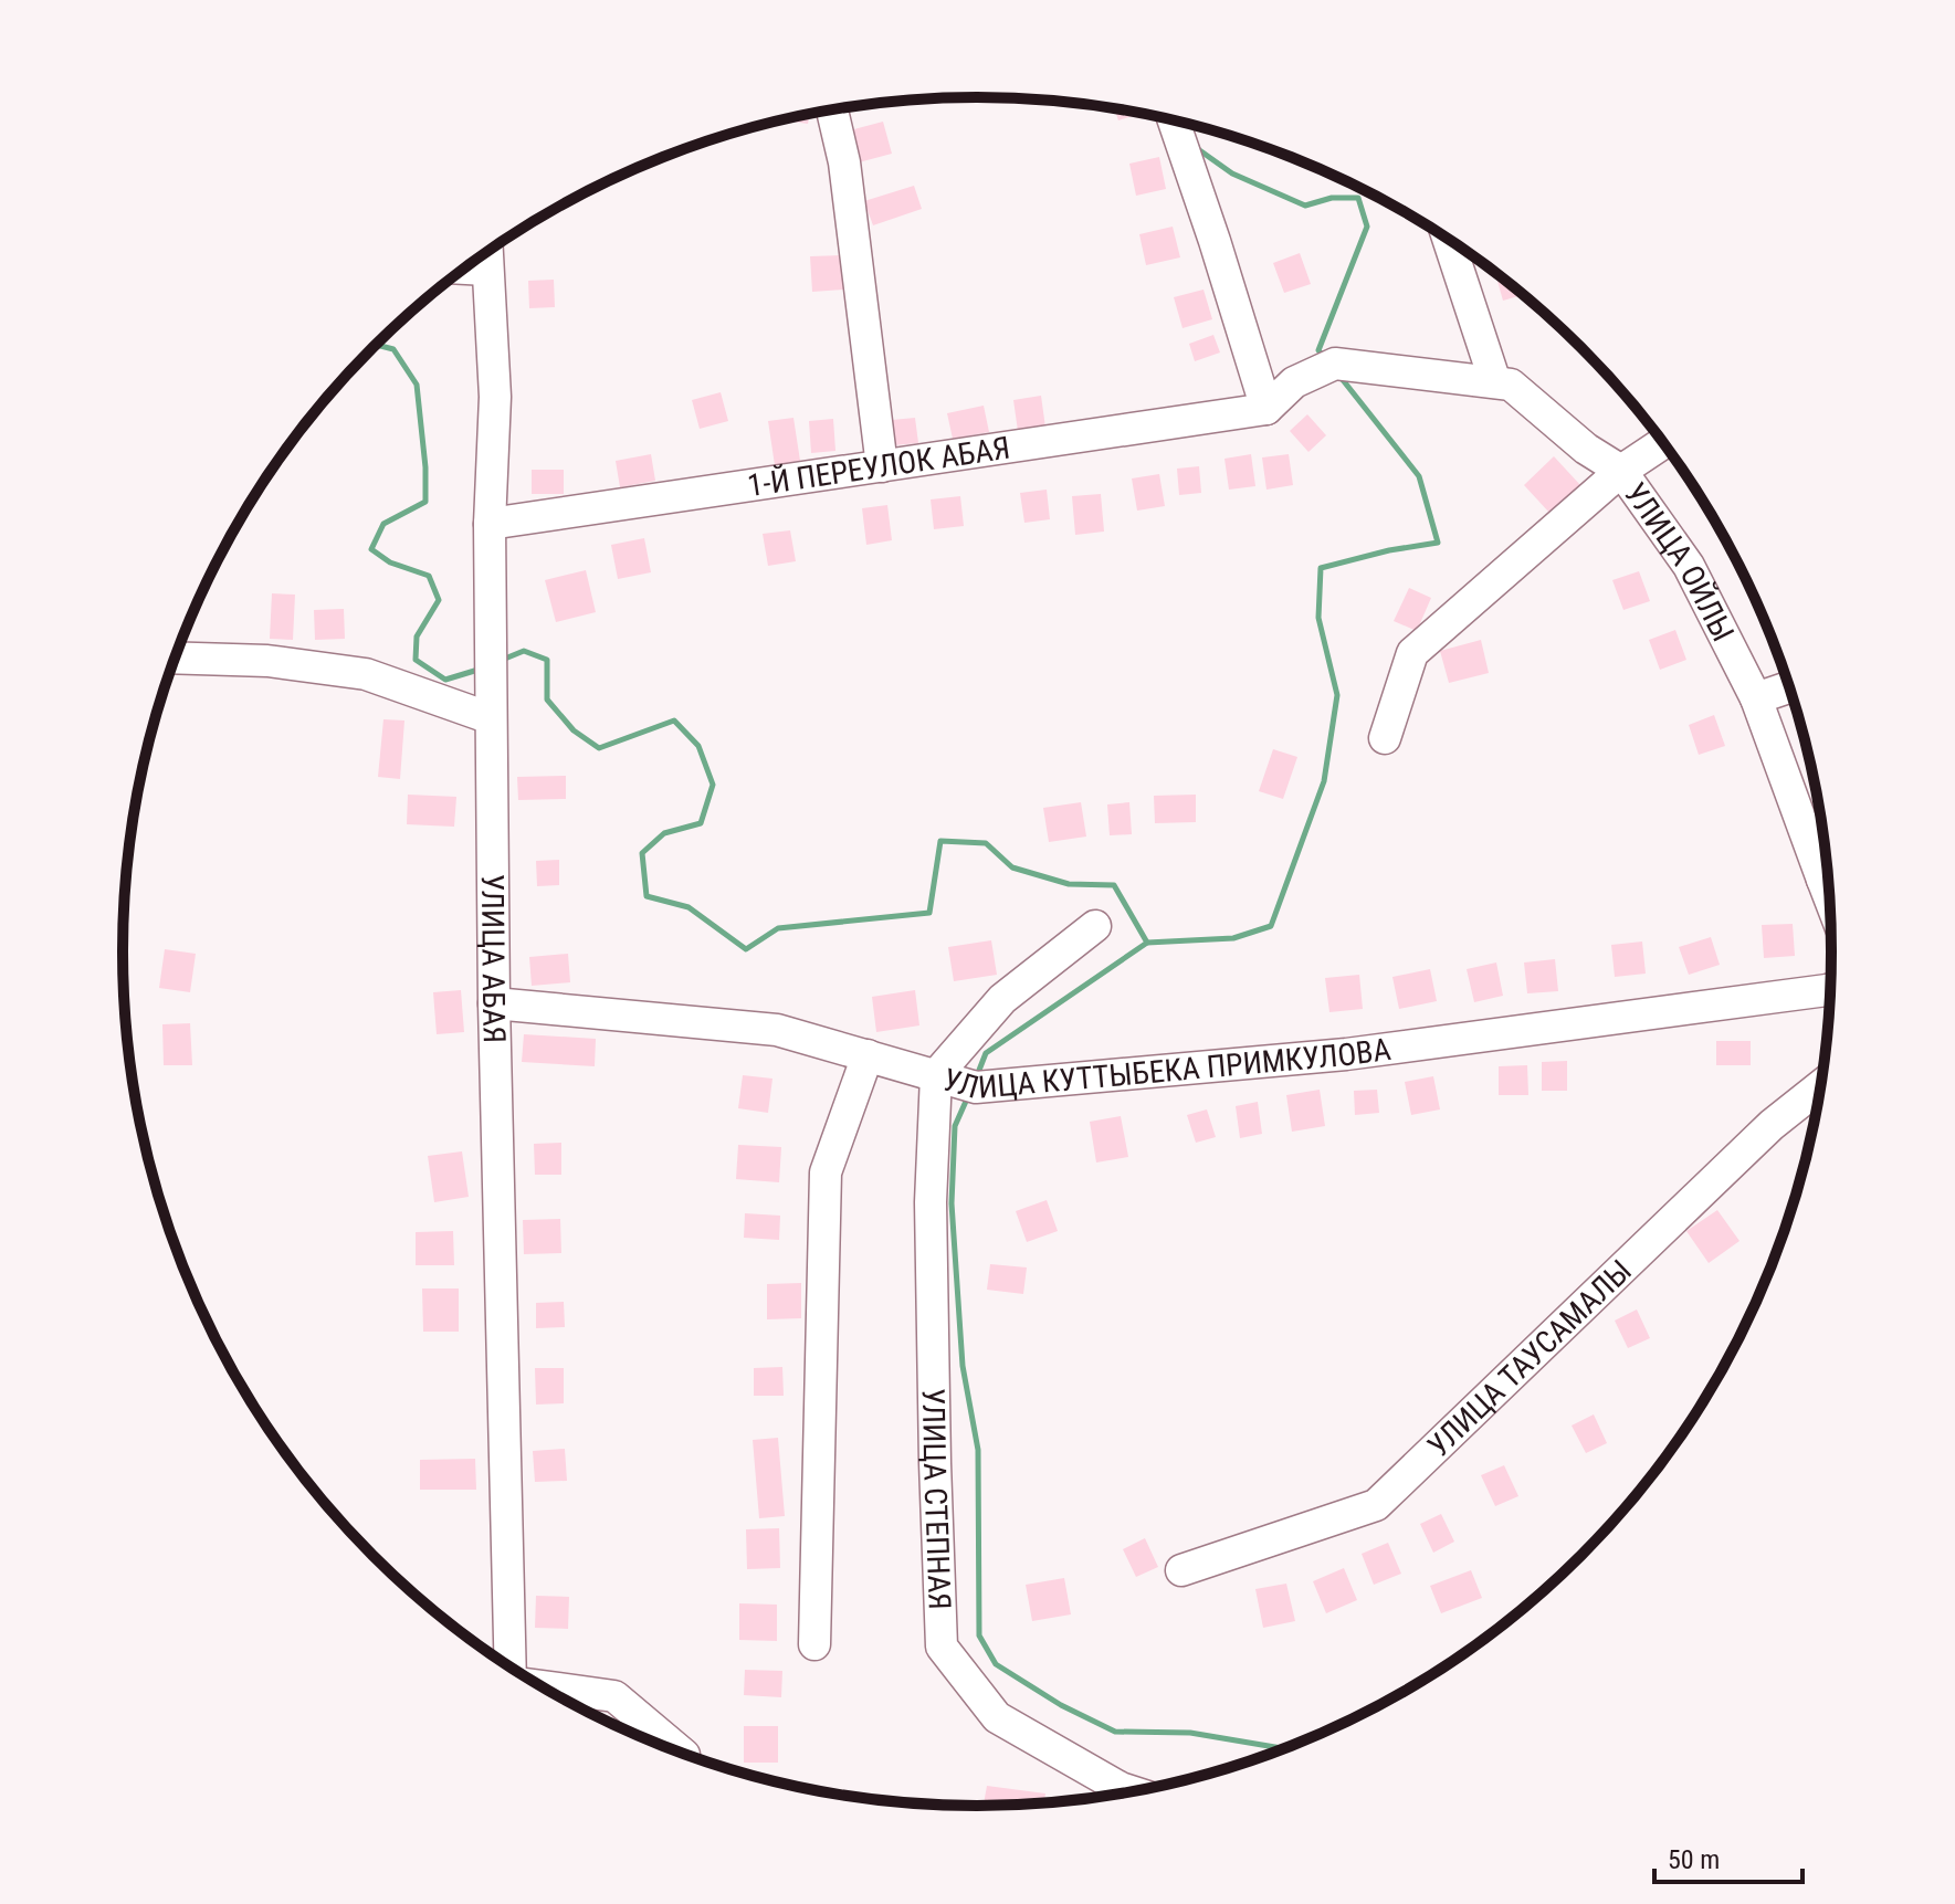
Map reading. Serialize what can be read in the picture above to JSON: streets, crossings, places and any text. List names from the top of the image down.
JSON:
{
  "streets": {
    "street": [
      "1-Й ПЕРЕУЛОК АБАЯ",
      "УЛИЦА ОЙЛЫ",
      "УЛИЦА АБАЯ",
      "УЛИЦА КУТТЫБЕКА ПРИМКУЛОВА",
      "УЛИЦА ТАУСАМАЛЫ",
      "УЛИЦА СТЕПНАЯ"
    ]
  },
  "crossings": [
    ["1-Й ПЕРЕУЛОК АБАЯ", "УЛИЦА ОЙЛЫ"],
    ["1-Й ПЕРЕУЛОК АБАЯ", "УЛИЦА АБАЯ"],
    ["УЛИЦА АБАЯ", "УЛИЦА КУТТЫБЕКА ПРИМКУЛОВА"],
    ["УЛИЦА КУТТЫБЕКА ПРИМКУЛОВА", "УЛИЦА СТЕПНАЯ"]
  ],
  "scale_bar": "50 m"
}
